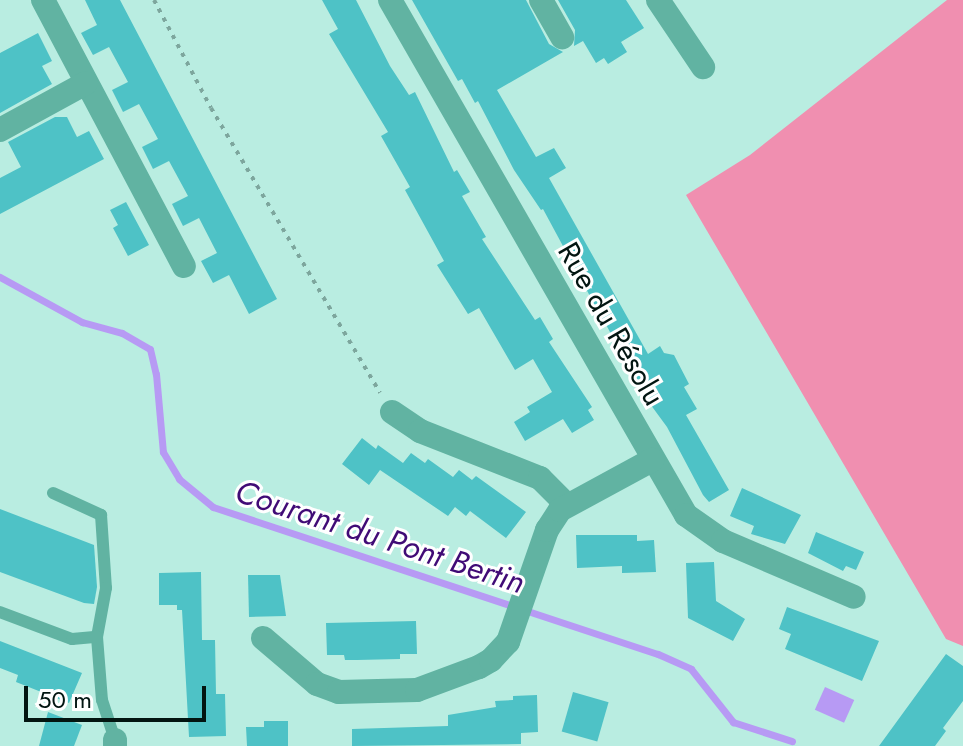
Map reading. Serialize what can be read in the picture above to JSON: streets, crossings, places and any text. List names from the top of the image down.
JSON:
{
  "streets": {
    "street": ["Rue du Résolu"]
  },
  "water": ["Courant du Pont Bertin"],
  "scale_bar": "50 m"
}
